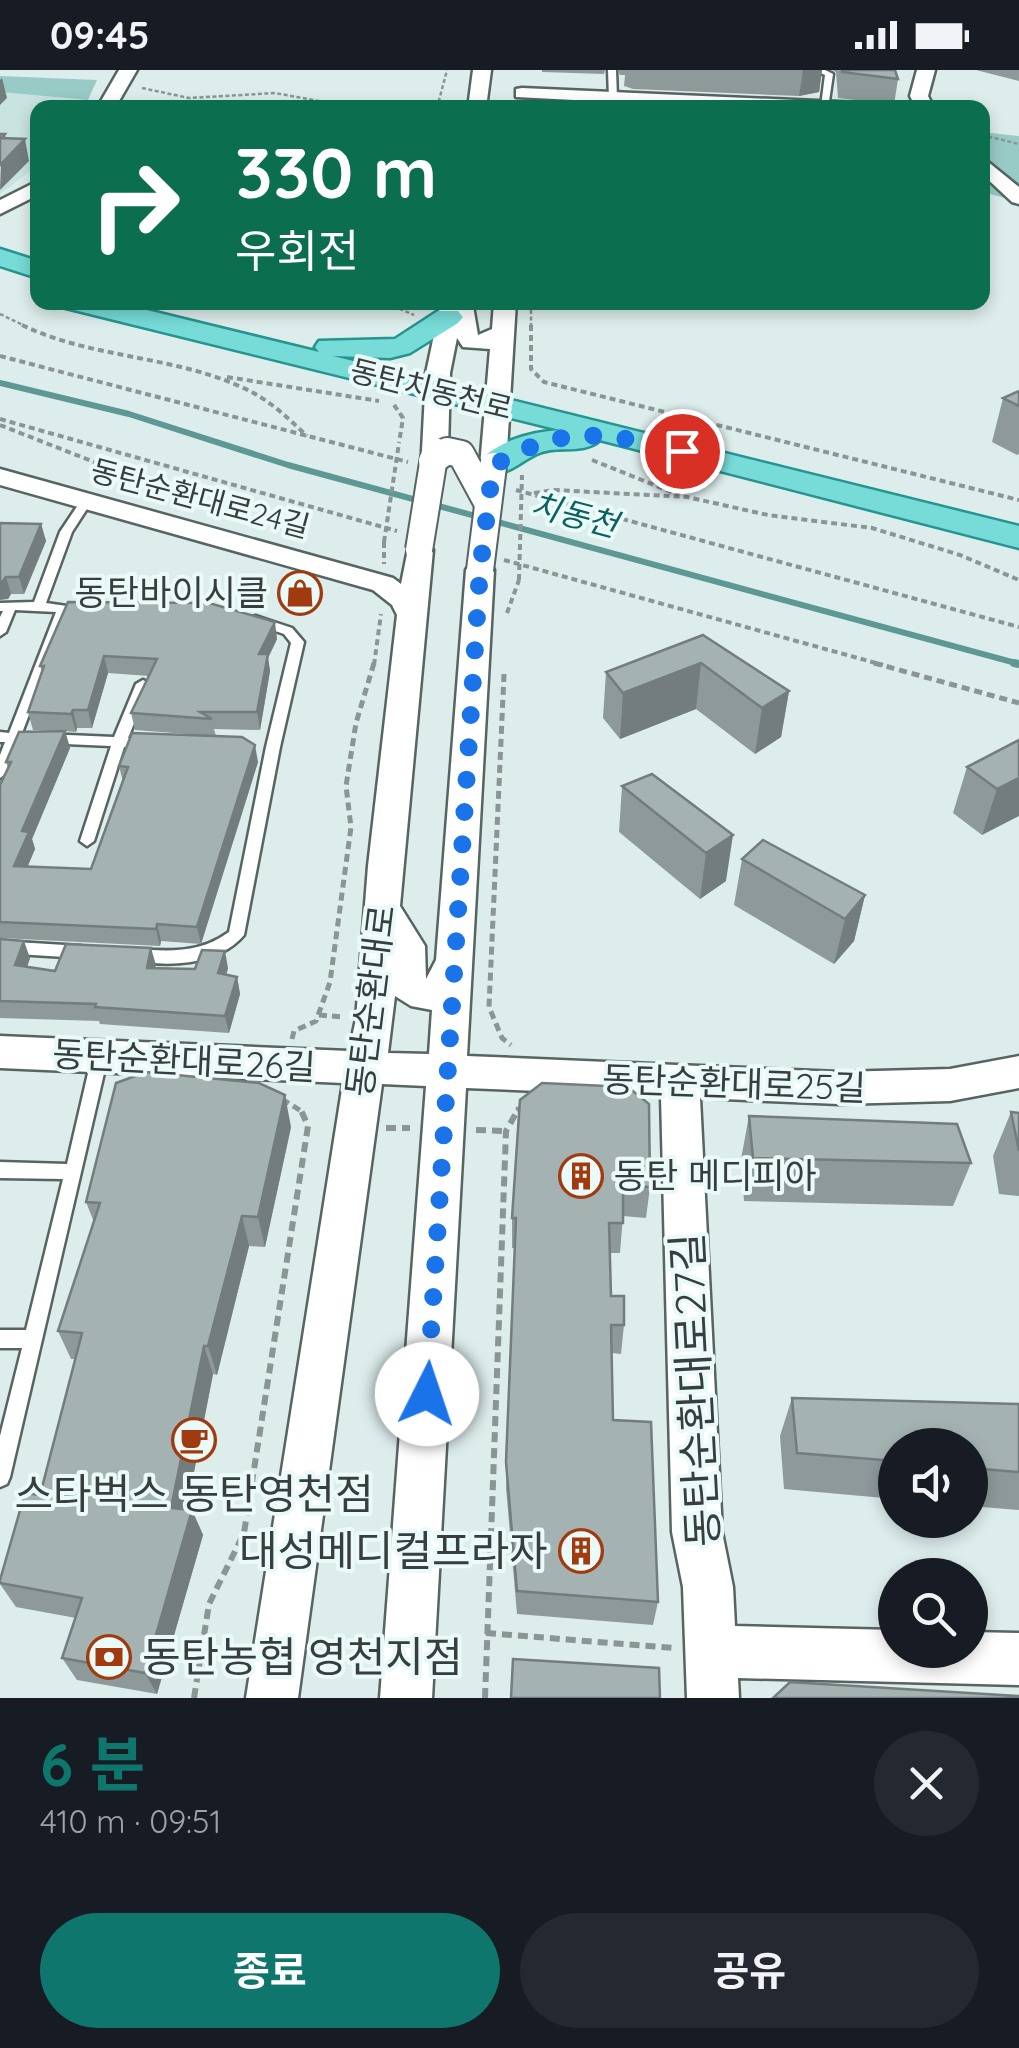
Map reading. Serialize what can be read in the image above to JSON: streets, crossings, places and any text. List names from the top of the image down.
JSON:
{
  "streets": {
    "main road": ["동탄치동천로"],
    "street": [
      "동탄순환대로24길",
      "동탄순환대로",
      "동탄순환대로26길",
      "동탄순환대로25길",
      "동탄순환대로27길"
    ]
  },
  "crossings": [
    ["동탄치동천로", "동탄순환대로"],
    ["동탄순환대로", "동탄순환대로26길"],
    ["동탄순환대로26길", "동탄순환대로25길"],
    ["동탄순환대로25길", "동탄순환대로27길"]
  ],
  "water": ["치동천"],
  "places": {
    "shop": ["동탄바이시클"],
    "building": ["동탄 메디피아", "대성메디컬프라자"],
    "cafe": ["스타벅스 동탄영천점"],
    "bank": ["동탄농협 영천지점"]
  },
  "page": {
    "status": "09:45",
    "turn": ["330 m", "우회전"],
    "heading": ["6 분", "410 m · 09:51"],
    "buttons": ["종료", "공유"]
  }
}
